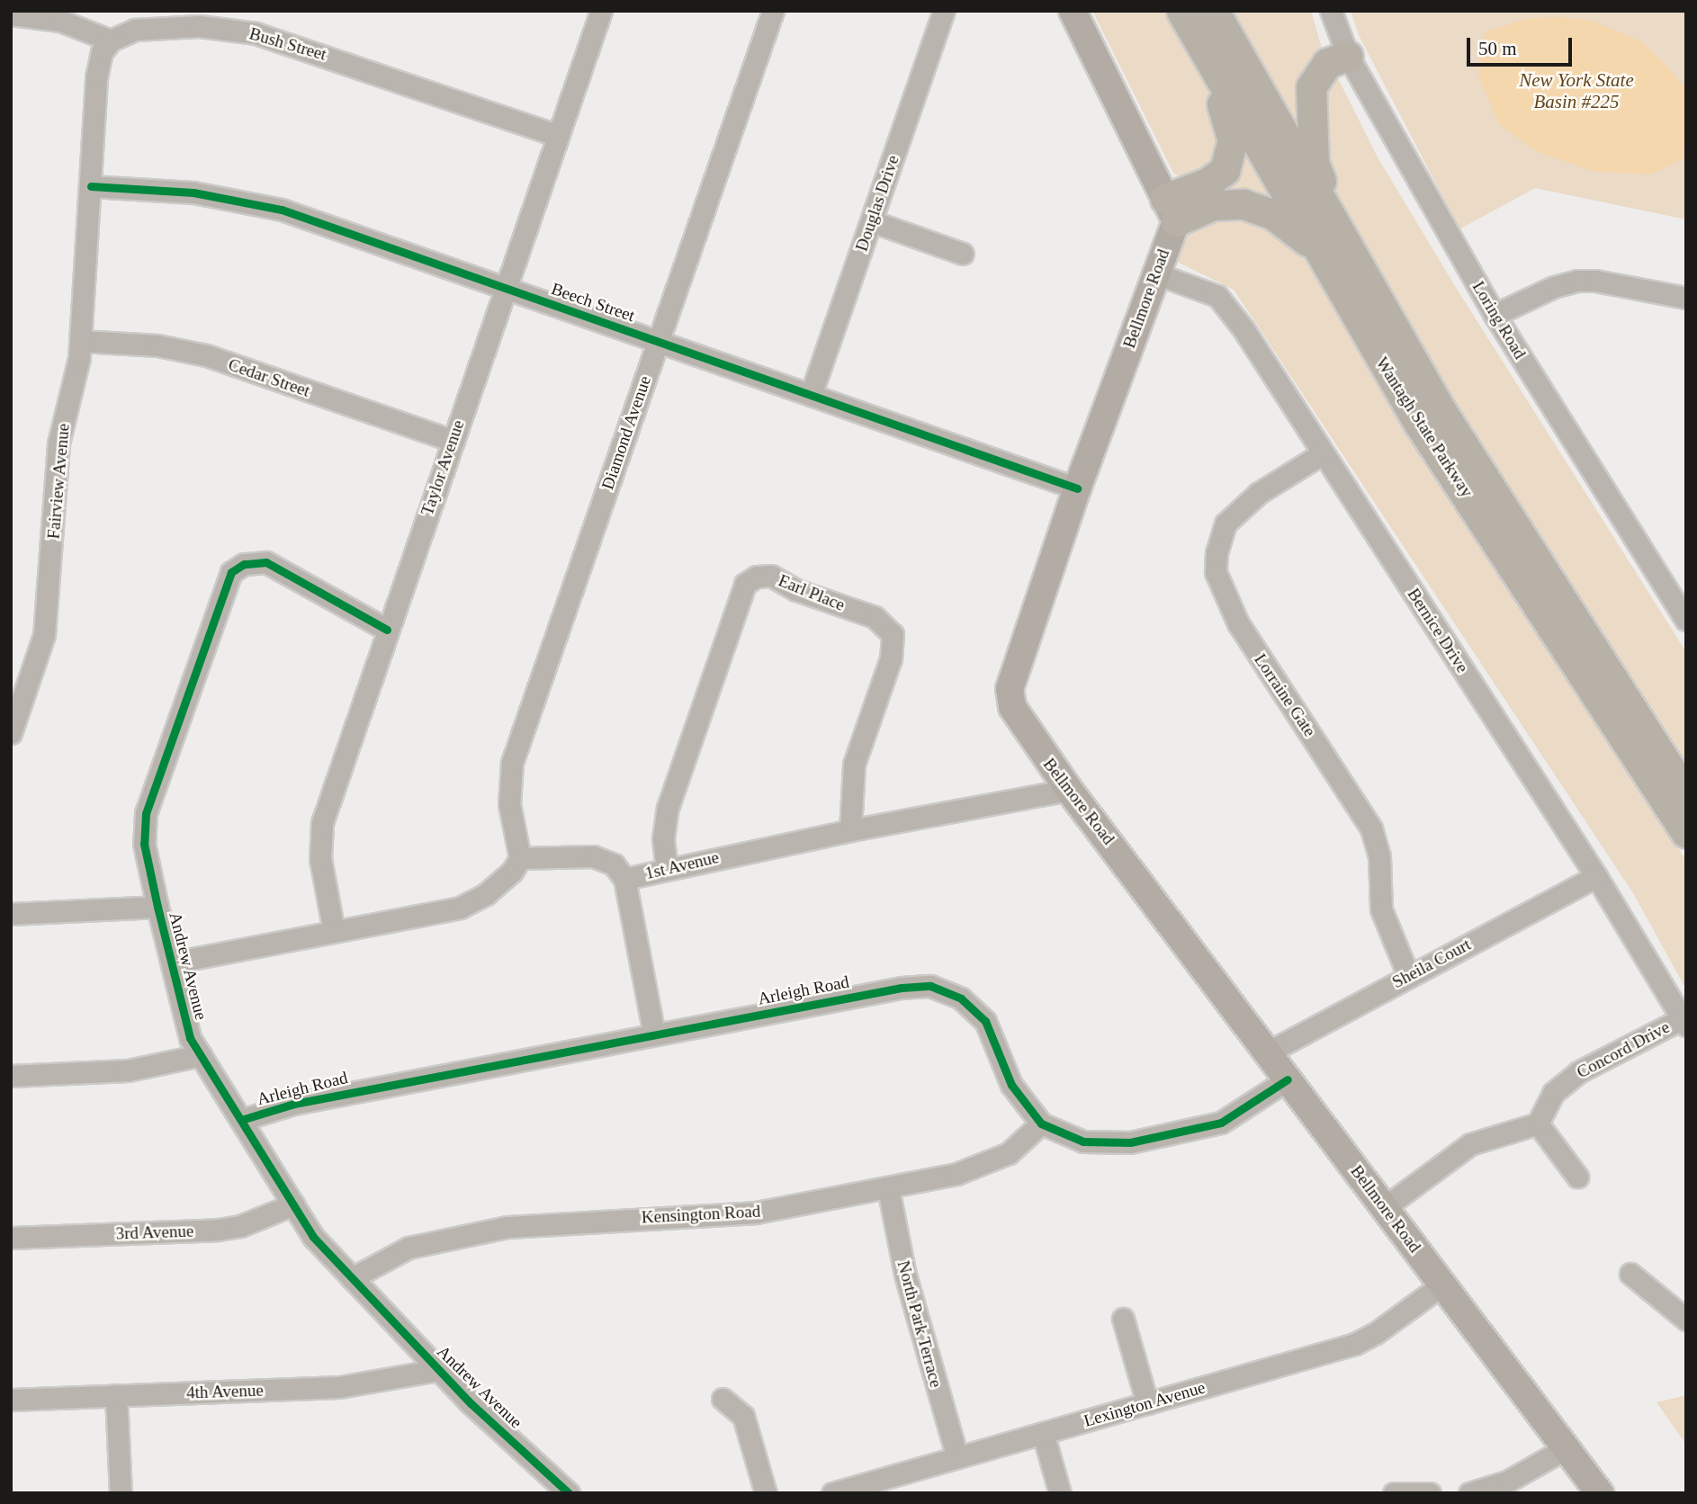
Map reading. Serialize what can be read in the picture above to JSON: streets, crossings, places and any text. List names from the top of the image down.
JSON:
{
  "streets": {
    "highway": ["Wantagh State Parkway"],
    "main road": ["Bellmore Road"],
    "street": [
      "Bush Street",
      "Douglas Drive",
      "Beech Street",
      "Loring Road",
      "Cedar Street",
      "Diamond Avenue",
      "Taylor Avenue",
      "Fairview Avenue",
      "Earl Place",
      "Bernice Drive",
      "Lorraine Gate",
      "1st Avenue",
      "Sheila Court",
      "Andrew Avenue",
      "Arleigh Road",
      "Concord Drive",
      "Kensington Road",
      "3rd Avenue",
      "North Park Terrace",
      "4th Avenue",
      "Lexington Avenue"
    ]
  },
  "crossings": [
    ["Bush Street", "Taylor Avenue"],
    ["Bush Street", "Fairview Avenue"],
    ["Douglas Drive", "Beech Street"],
    ["Bellmore Road", "Beech Street"],
    ["Bellmore Road", "Bernice Drive"],
    ["Bellmore Road", "1st Avenue"],
    ["Bellmore Road", "Sheila Court"],
    ["Bellmore Road", "Arleigh Road"],
    ["Bellmore Road", "Lexington Avenue"],
    ["Beech Street", "Diamond Avenue"],
    ["Beech Street", "Taylor Avenue"],
    ["Beech Street", "Fairview Avenue"],
    ["Cedar Street", "Taylor Avenue"],
    ["Cedar Street", "Fairview Avenue"],
    ["Diamond Avenue", "1st Avenue"],
    ["Taylor Avenue", "Andrew Avenue"],
    ["Earl Place", "1st Avenue"],
    ["Bernice Drive", "Lorraine Gate"],
    ["Bernice Drive", "Sheila Court"],
    ["Bernice Drive", "Concord Drive"],
    ["Lorraine Gate", "Sheila Court"],
    ["Andrew Avenue", "Arleigh Road"],
    ["Andrew Avenue", "Kensington Road"],
    ["Andrew Avenue", "3rd Avenue"],
    ["Andrew Avenue", "4th Avenue"],
    ["Arleigh Road", "Kensington Road"],
    ["Kensington Road", "North Park Terrace"],
    ["North Park Terrace", "Lexington Avenue"]
  ],
  "water": ["New York State Basin #225"],
  "scale_bar": "50 m"
}
